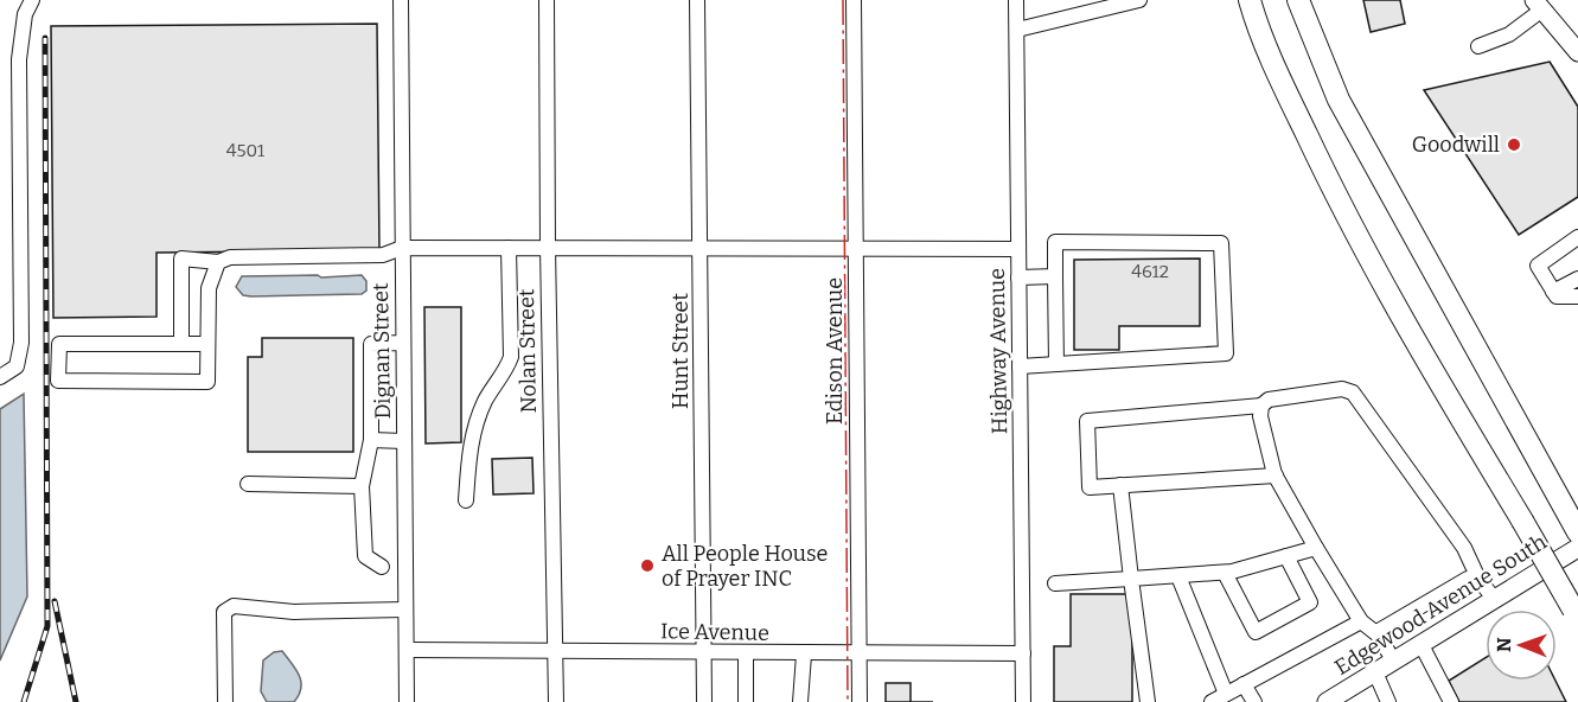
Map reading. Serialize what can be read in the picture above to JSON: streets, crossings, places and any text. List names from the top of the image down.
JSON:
{
  "streets": {
    "main road": ["Edgewood Avenue South"],
    "street": [
      "Dignan Street",
      "Nolan Street",
      "Hunt Street",
      "Edison Avenue",
      "Highway Avenue",
      "Ice Avenue"
    ]
  },
  "crossings": [
    ["Dignan Street", "Ice Avenue"],
    ["Nolan Street", "Ice Avenue"],
    ["Hunt Street", "Ice Avenue"],
    ["Edison Avenue", "Ice Avenue"],
    ["Highway Avenue", "Ice Avenue"]
  ],
  "places": ["Goodwill", "All People House of Prayer INC"],
  "house_numbers": ["4501", "4612"],
  "north": "left"
}
